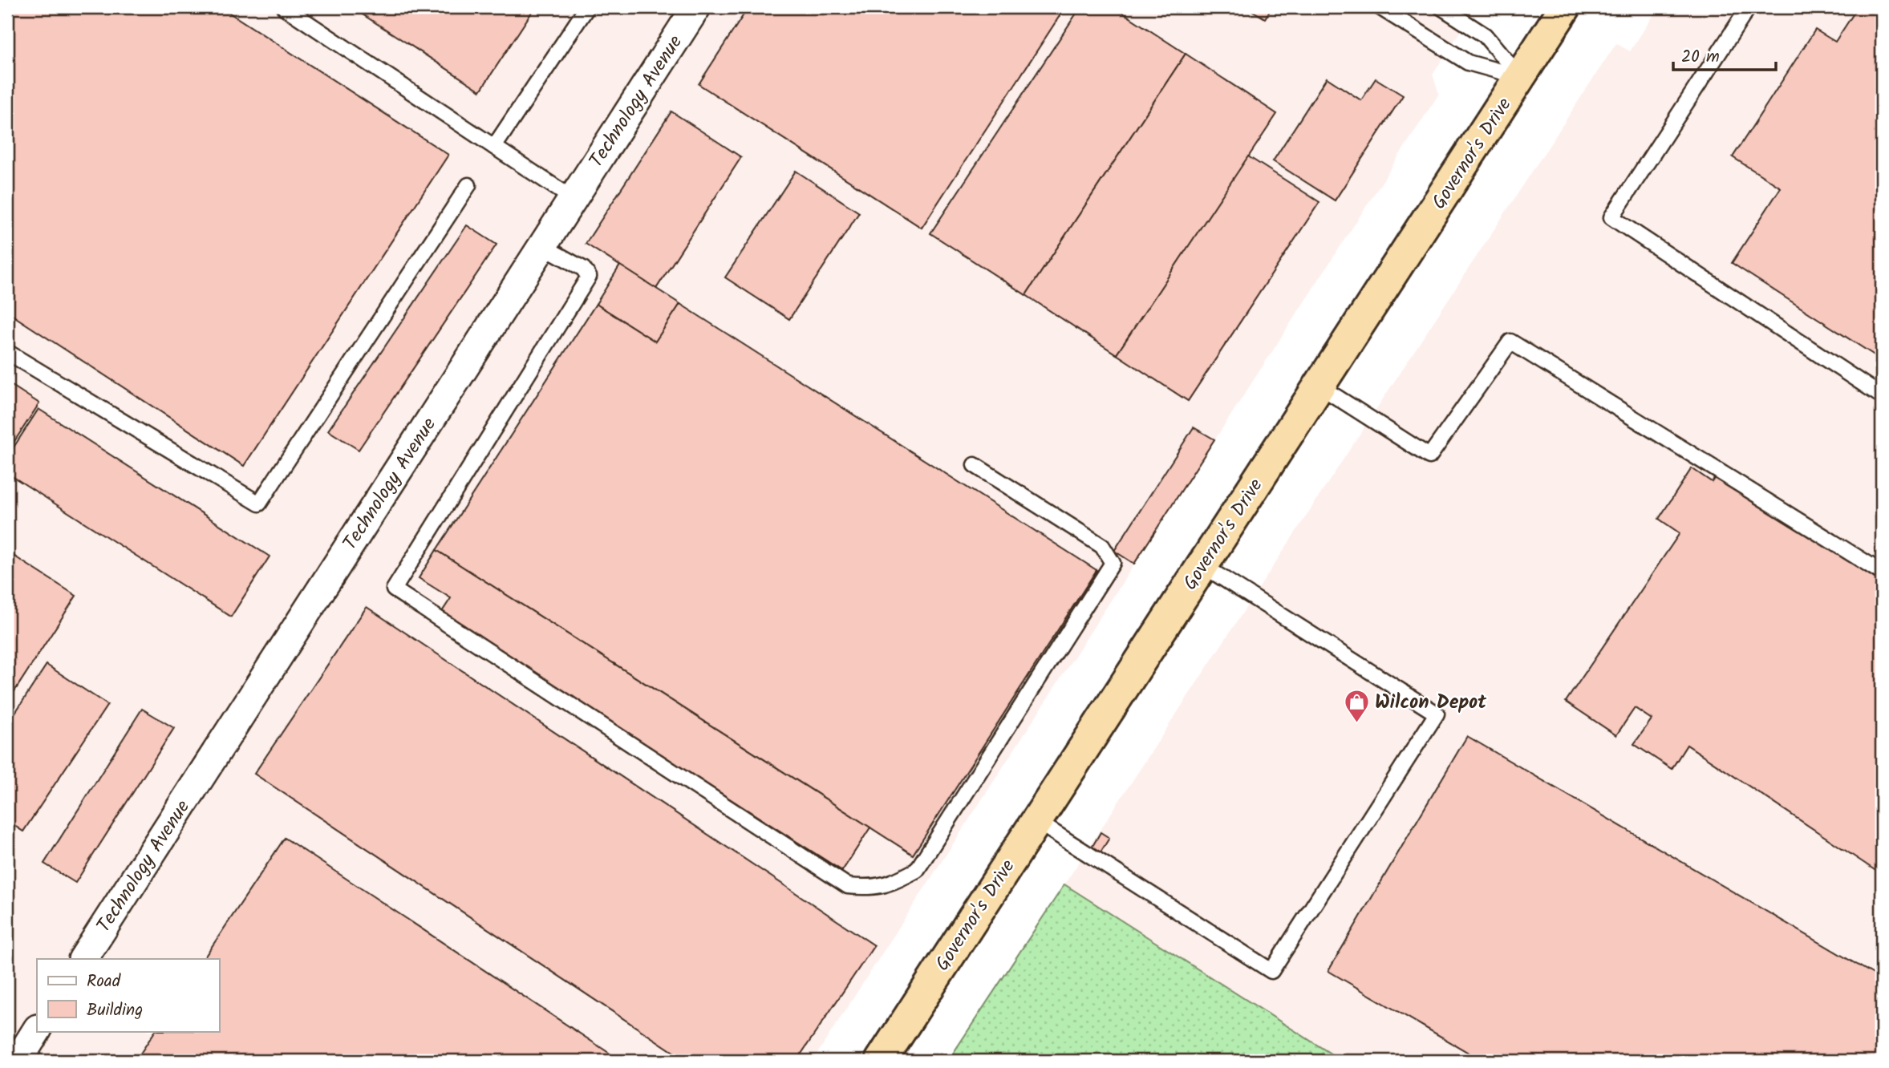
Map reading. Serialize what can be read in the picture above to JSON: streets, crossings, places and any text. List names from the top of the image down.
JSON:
{
  "streets": {
    "highway": ["Governor's Drive"],
    "street": ["Technology Avenue"]
  },
  "places": {
    "shop": ["Wilcon Depot"]
  },
  "legend": ["Road", "Building"],
  "scale_bar": "20 m"
}
